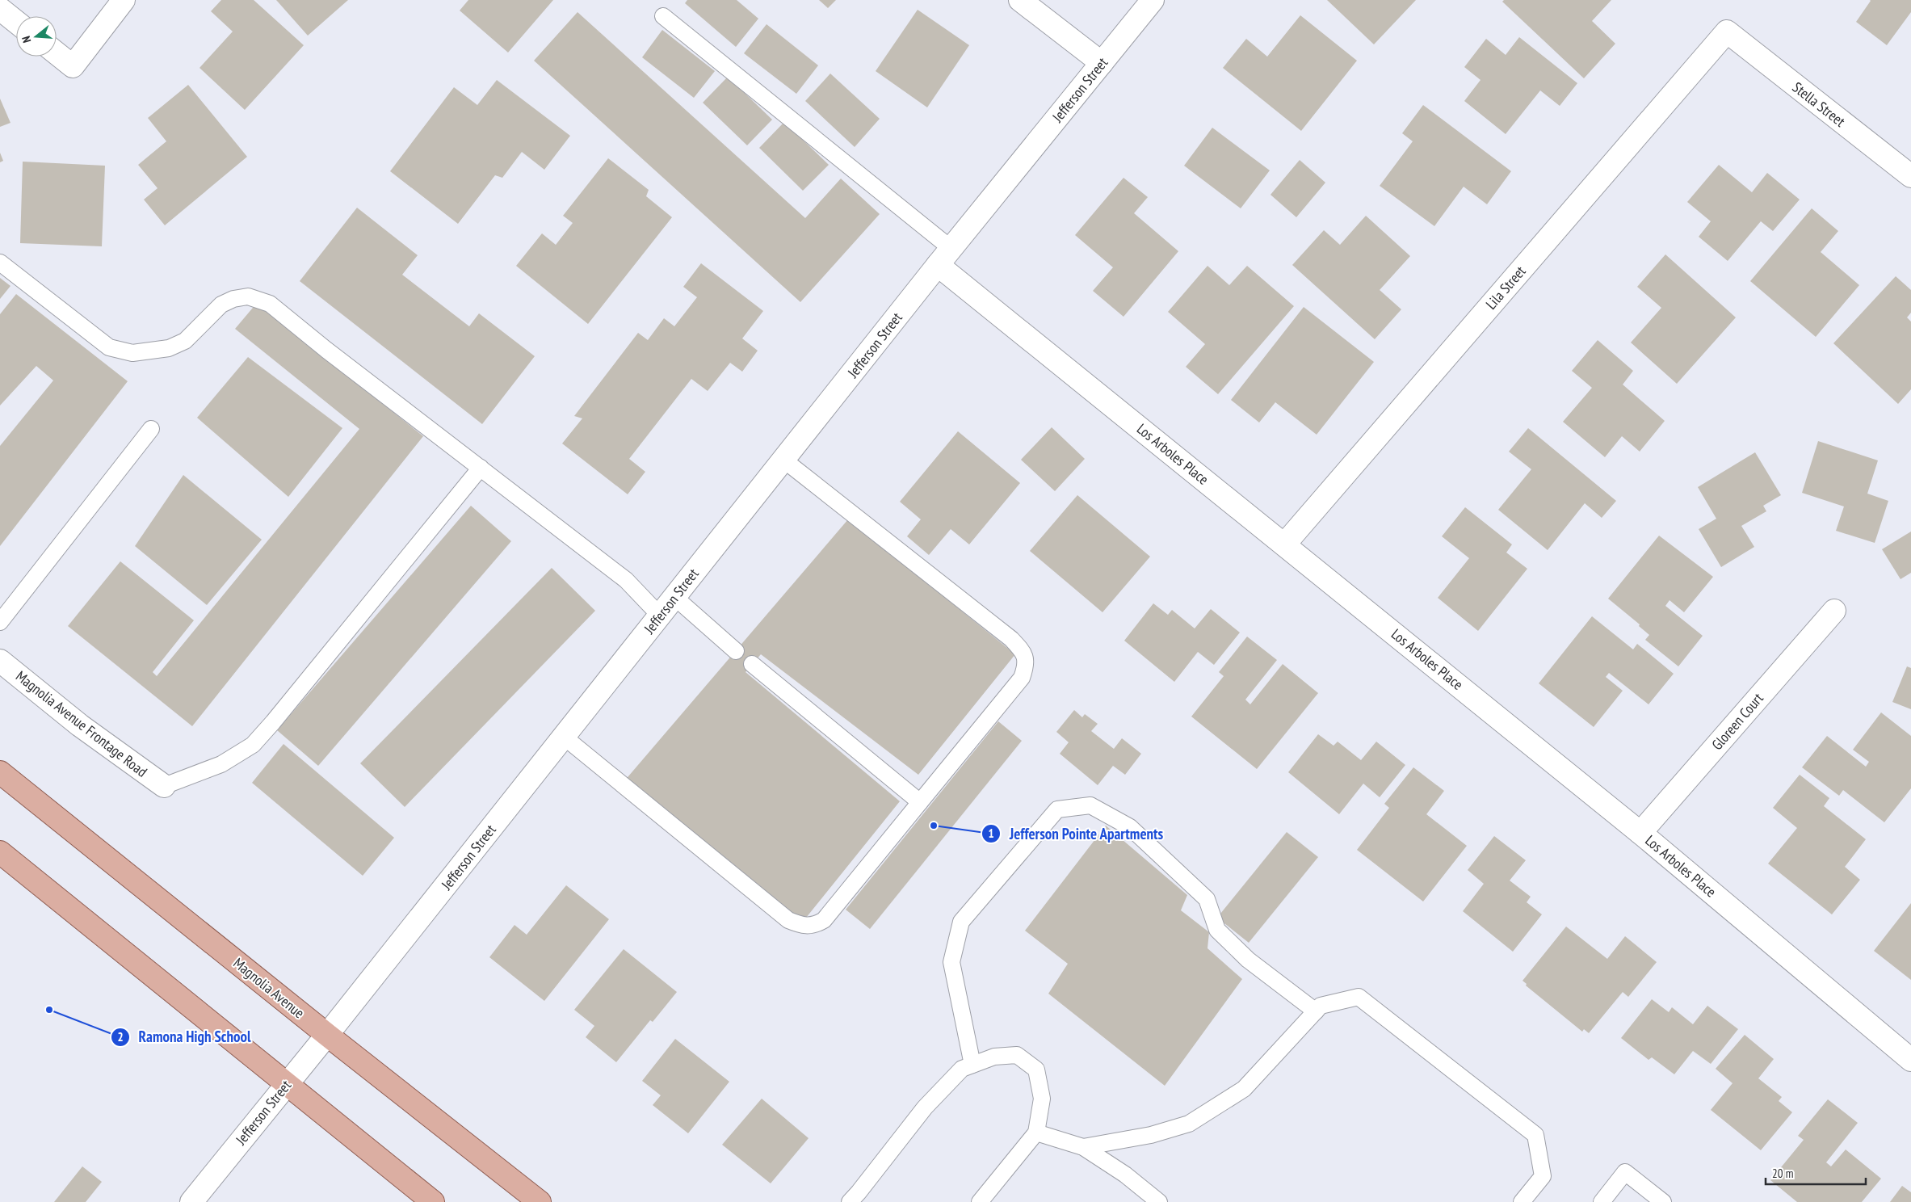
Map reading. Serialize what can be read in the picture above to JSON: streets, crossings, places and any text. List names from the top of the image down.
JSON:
{
  "streets": {
    "main road": ["Magnolia Avenue"],
    "street": [
      "Jefferson Street",
      "Stella Street",
      "Lila Street",
      "Los Arboles Place",
      "Gloreen Court",
      "Magnolia Avenue Frontage Road"
    ]
  },
  "crossings": [
    ["Jefferson Street", "Los Arboles Place"],
    ["Jefferson Street", "Magnolia Avenue"],
    ["Stella Street", "Lila Street"],
    ["Lila Street", "Los Arboles Place"],
    ["Los Arboles Place", "Gloreen Court"]
  ],
  "places": ["Jefferson Pointe Apartments", "Ramona High School"],
  "scale_bar": "20 m",
  "north": "left"
}
